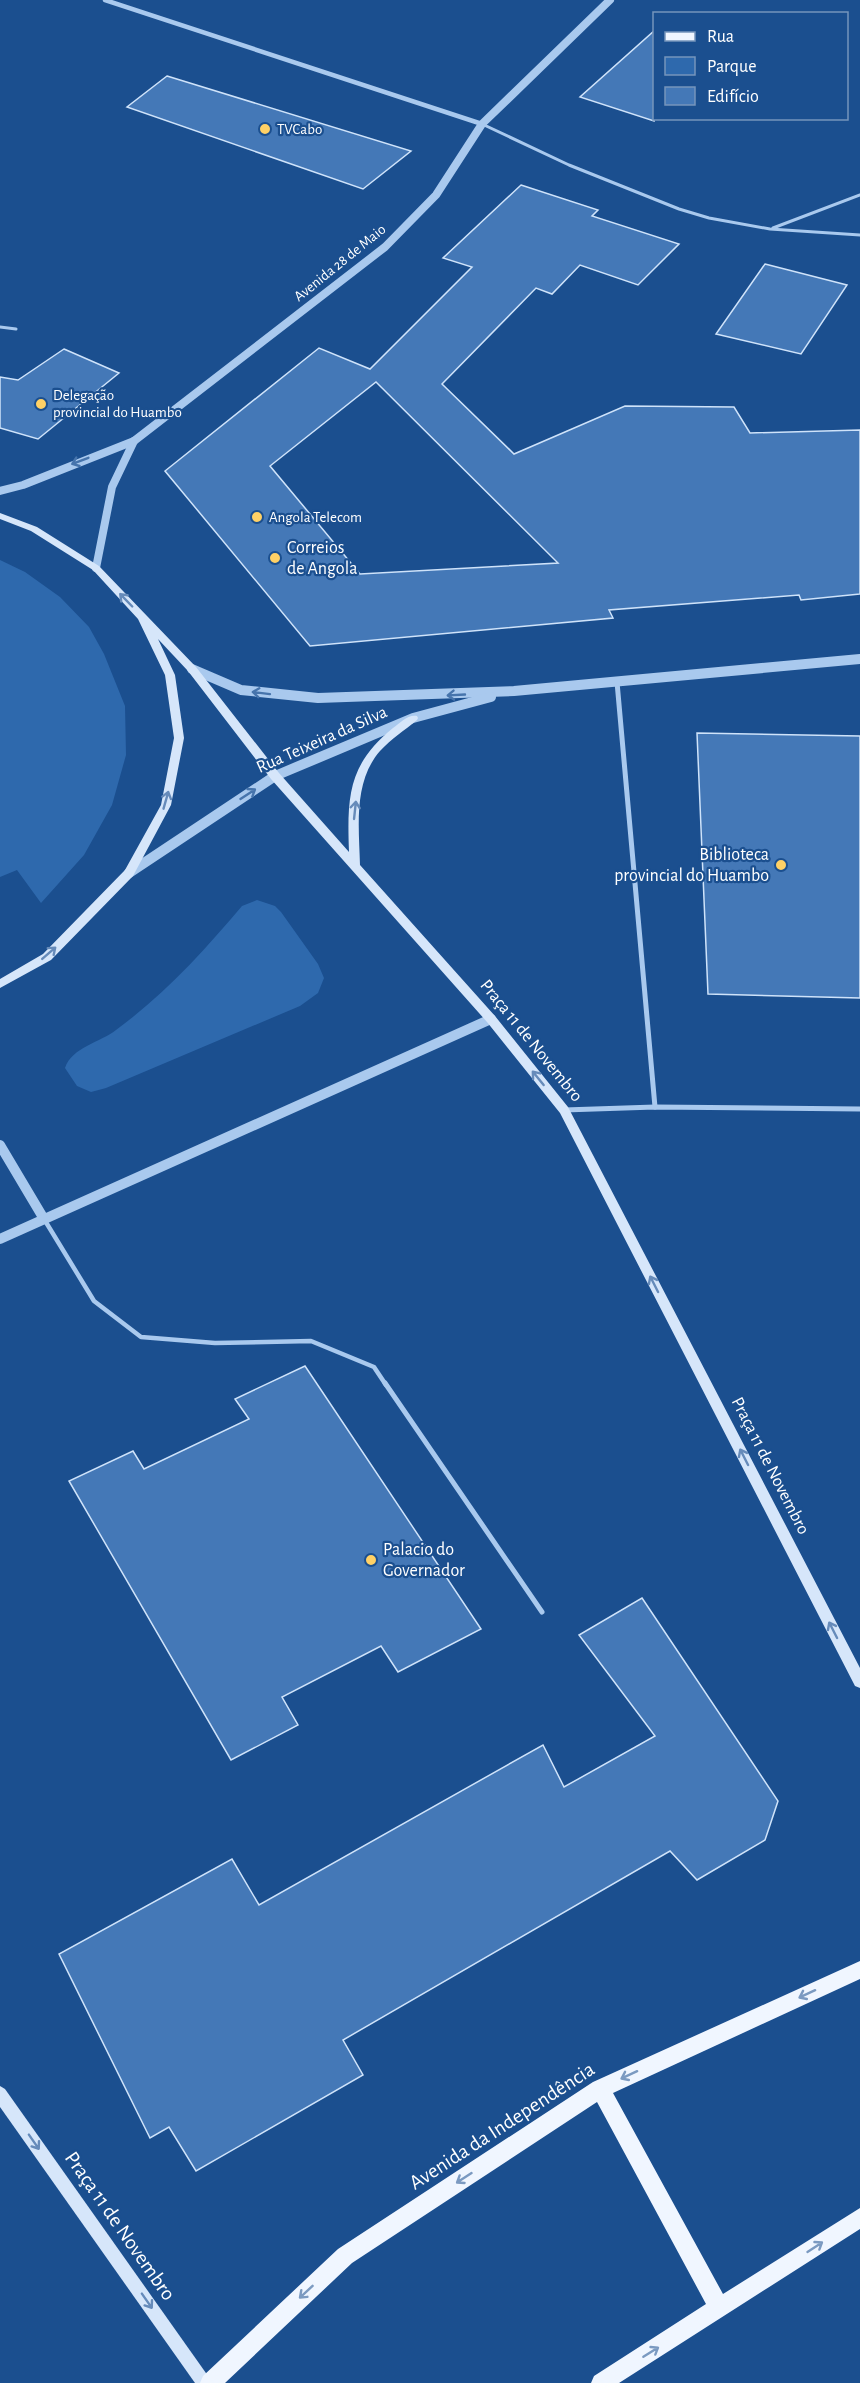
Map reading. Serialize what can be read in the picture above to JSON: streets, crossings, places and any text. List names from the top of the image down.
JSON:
{
  "streets": {
    "main road": ["Praça 11 de Novembro", "Avenida da Independência"],
    "street": ["Avenida 28 de Maio", "Rua Teixeira da Silva"]
  },
  "crossings": [
    ["Rua Teixeira da Silva", "Praça 11 de Novembro"]
  ],
  "one_way": ["Avenida da Independência"],
  "places": [
    "TVCabo",
    "Delegação provincial do Huambo",
    "Angola Telecom",
    "Correios de Angola",
    "Biblioteca provincial do Huambo",
    "Palacio do Governador"
  ],
  "legend": ["Rua", "Parque", "Edifício"]
}
